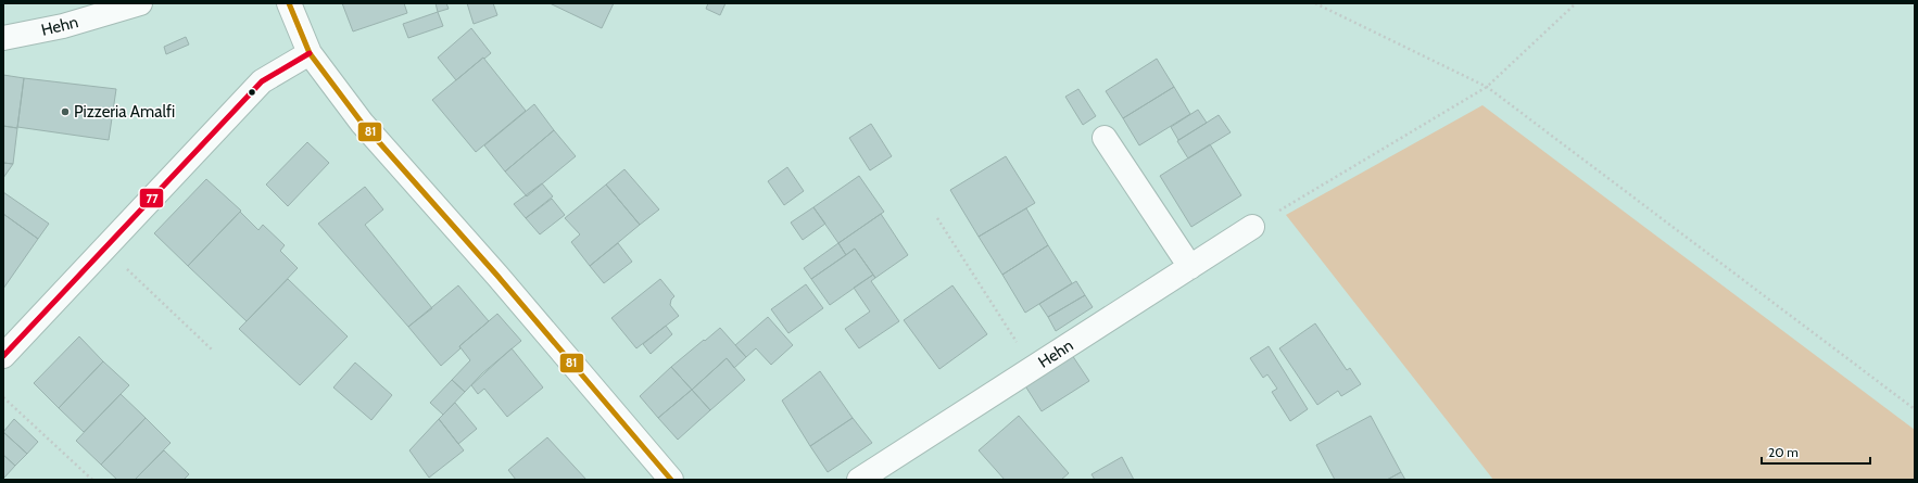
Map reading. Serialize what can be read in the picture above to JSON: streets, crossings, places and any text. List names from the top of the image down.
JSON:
{
  "streets": {
    "street": ["Hehn"]
  },
  "places": ["Pizzeria Amalfi"],
  "lines": ["transit line 81", "transit line 77"],
  "scale_bar": "20 m"
}
